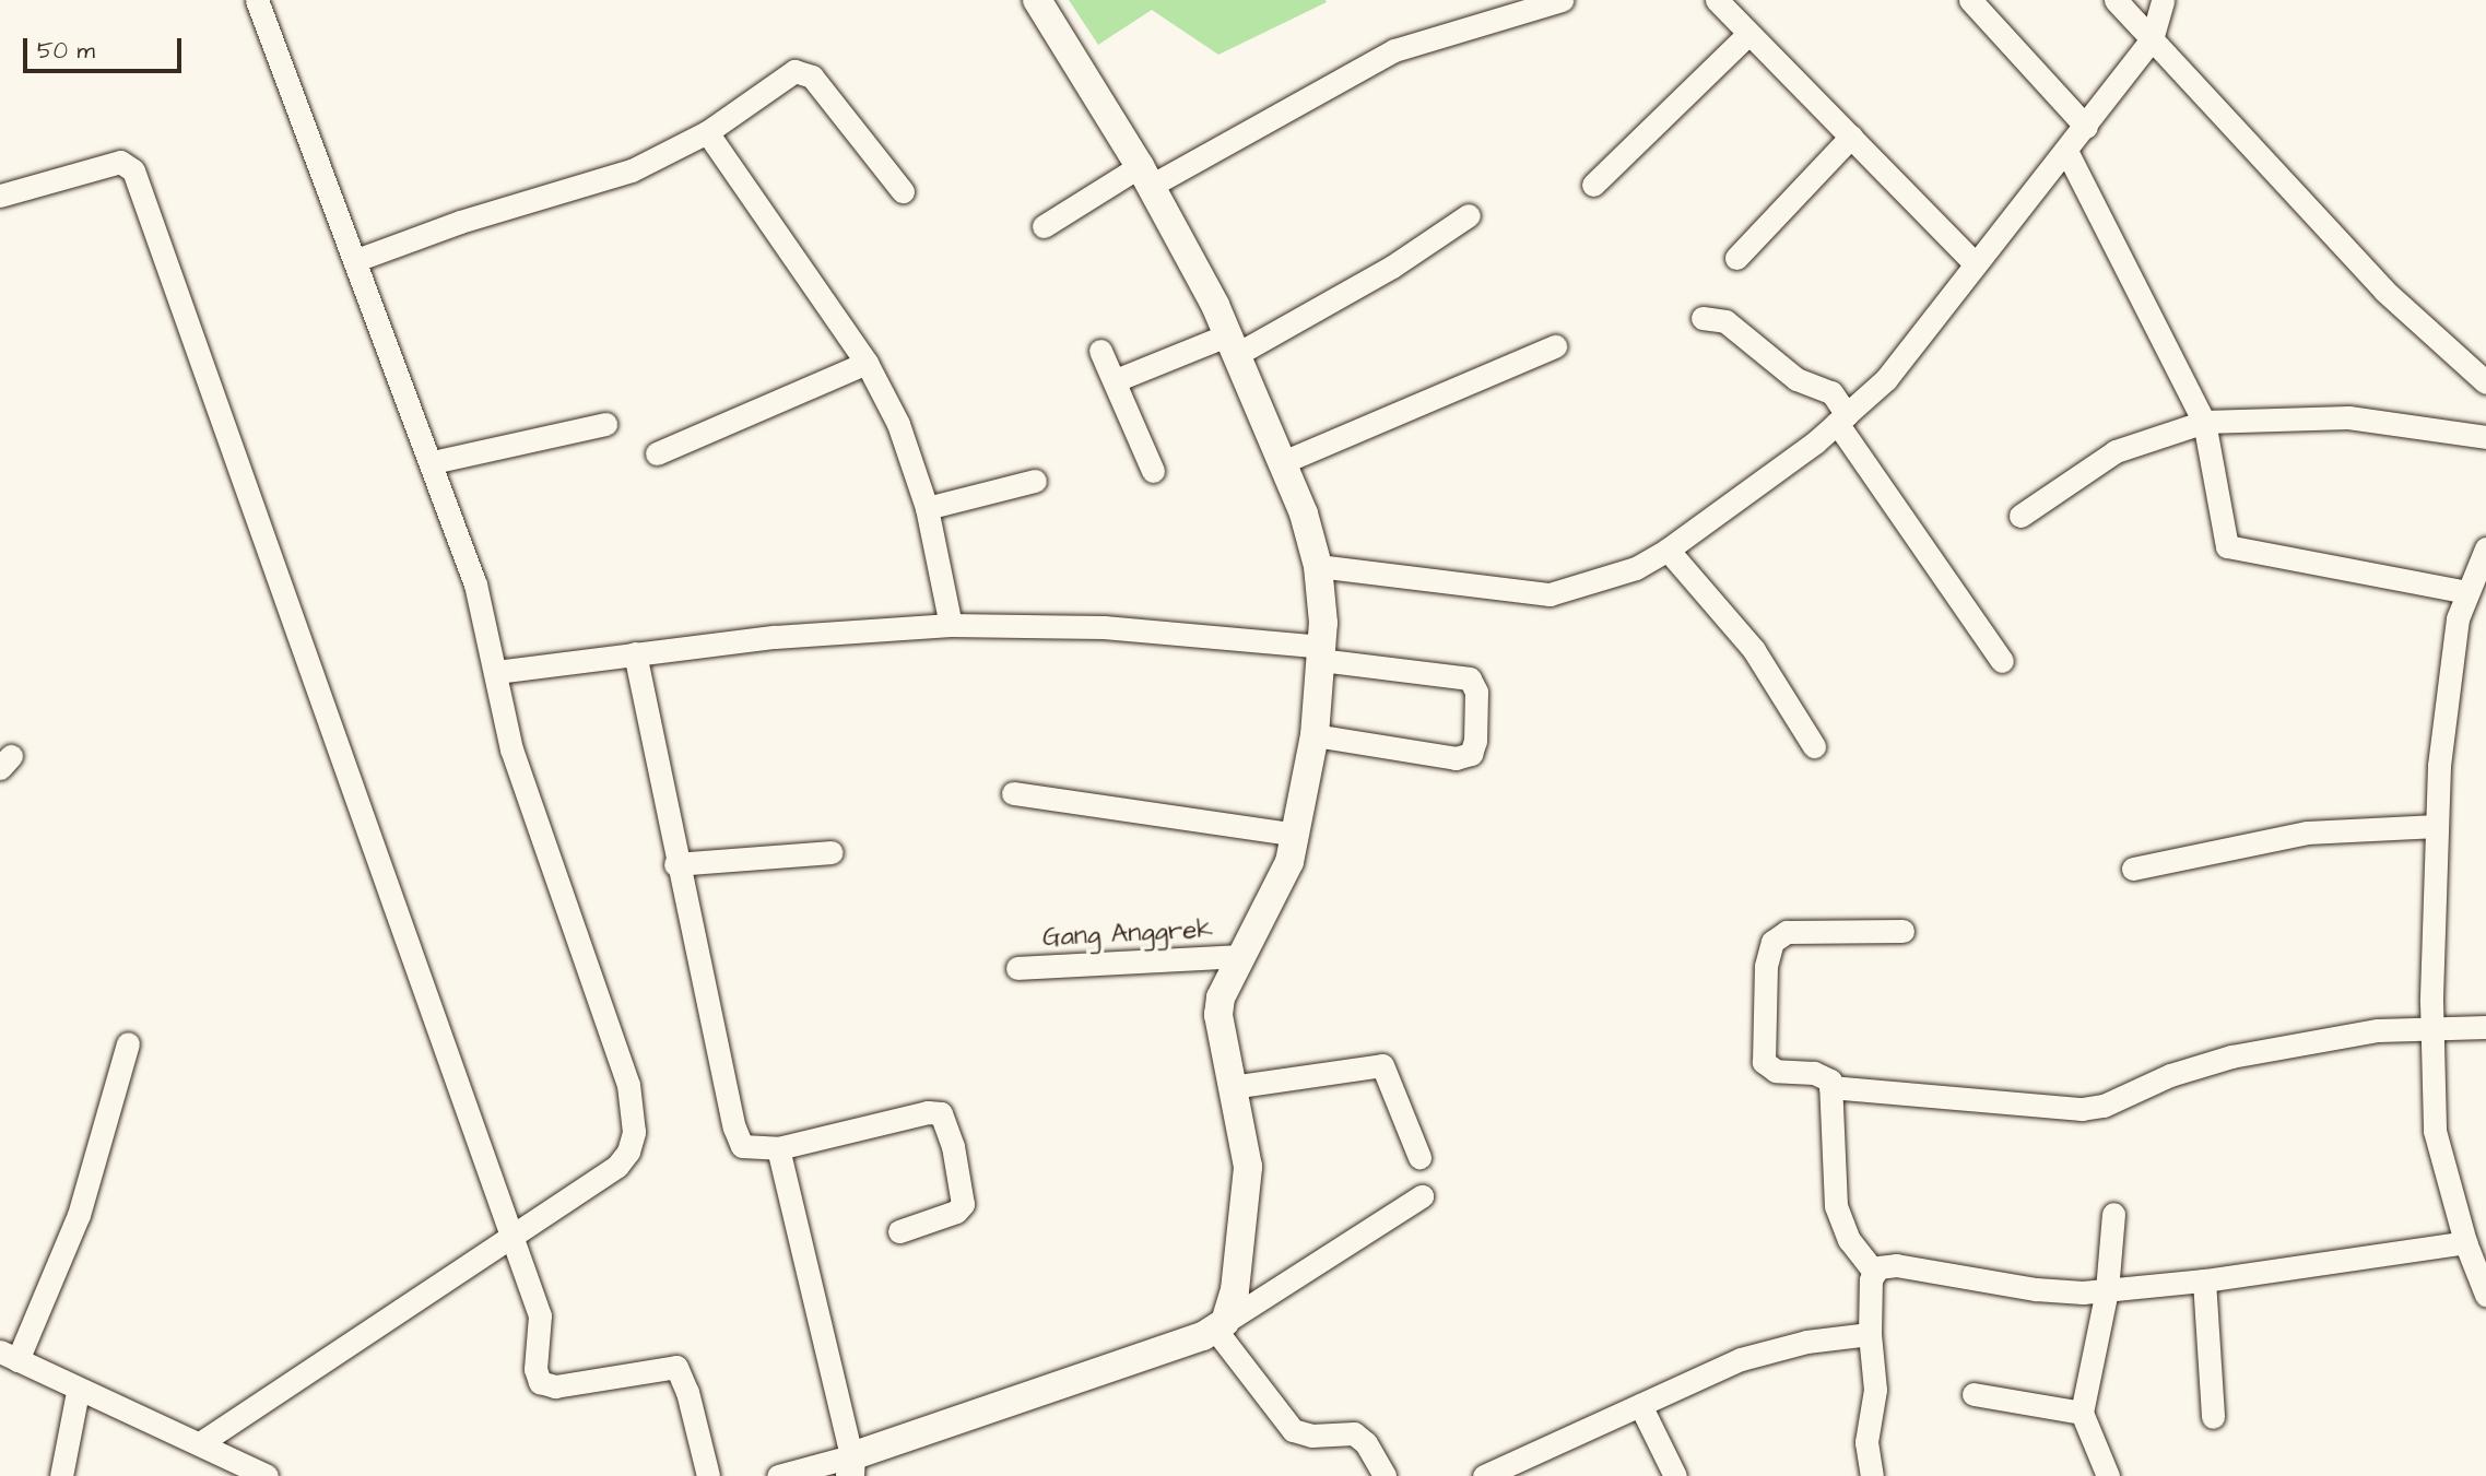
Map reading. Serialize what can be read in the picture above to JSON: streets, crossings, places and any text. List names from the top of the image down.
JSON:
{
  "streets": {
    "street": ["Gang Anggrek"]
  },
  "scale_bar": "50 m"
}
